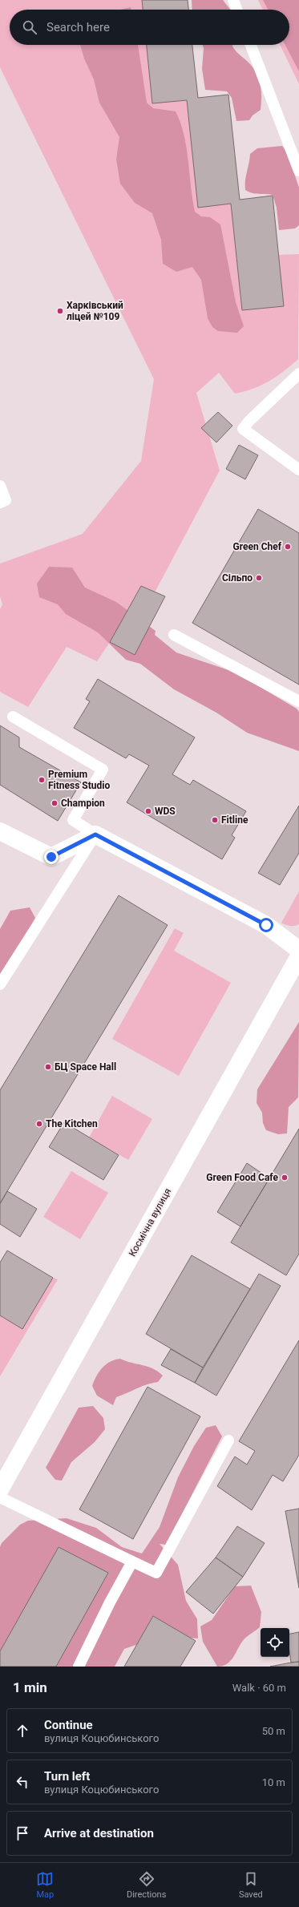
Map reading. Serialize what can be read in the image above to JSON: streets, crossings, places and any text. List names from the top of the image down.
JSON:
{
  "streets": {
    "street": ["Космічна вулиця"]
  },
  "places": [
    "Харківський ліцей №109",
    "Green Chef",
    "Сільпо",
    "Premium Fitness Studio",
    "Champion",
    "WDS",
    "Fitline",
    "БЦ Space Hall",
    "The Kitchen",
    "Green Food Cafe"
  ],
  "page": {
    "search": "Search here",
    "heading": ["1 min", "Walk · 60 m"],
    "list": [
      ["Continue", "вулиця Коцюбинського", "50 m"],
      ["Turn left", "вулиця Коцюбинського", "10 m"],
      "Arrive at destination"
    ],
    "nav": ["Map", "Directions", "Saved"]
  }
}
